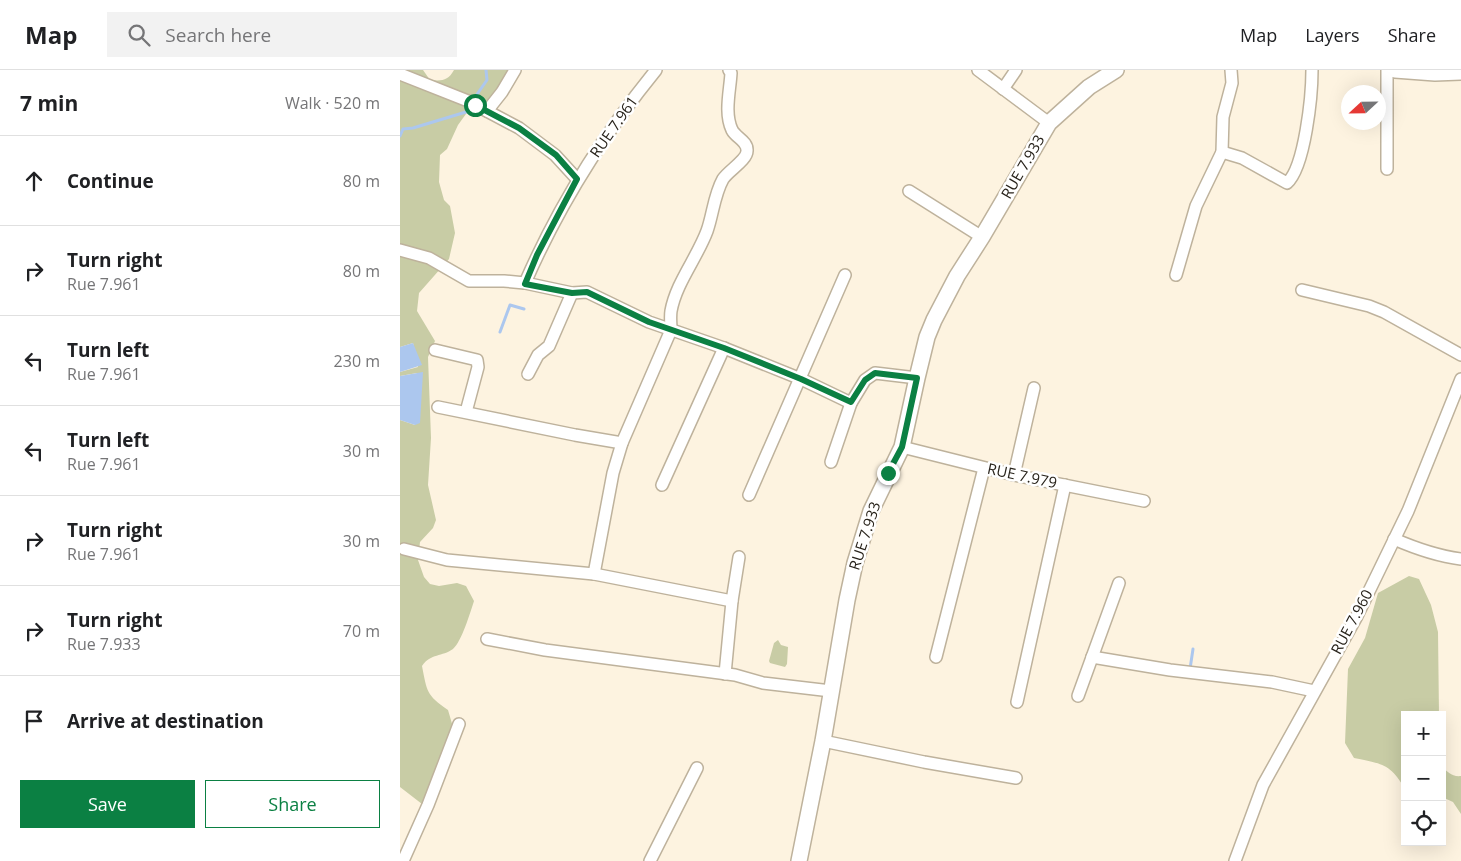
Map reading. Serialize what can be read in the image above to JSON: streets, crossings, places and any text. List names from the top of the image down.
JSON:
{
  "streets": {
    "street": [
      "RUE 7.961",
      "RUE 7.933",
      "RUE 7.979",
      "RUE 7.960"
    ]
  },
  "crossings": [
    ["RUE 7.933", "RUE 7.979"]
  ],
  "north": "left",
  "page": {
    "header": "Map",
    "search": "Search here",
    "nav": ["Map", "Layers", "Share"],
    "heading": ["7 min", "Walk · 520 m"],
    "list": [
      ["Continue", "80 m"],
      ["Turn right", "Rue 7.961", "80 m"],
      ["Turn left", "Rue 7.961", "230 m"],
      ["Turn left", "Rue 7.961", "30 m"],
      ["Turn right", "Rue 7.961", "30 m"],
      ["Turn right", "Rue 7.933", "70 m"],
      "Arrive at destination"
    ],
    "map_buttons": ["+", "−"],
    "buttons": ["Save", "Share"]
  }
}
